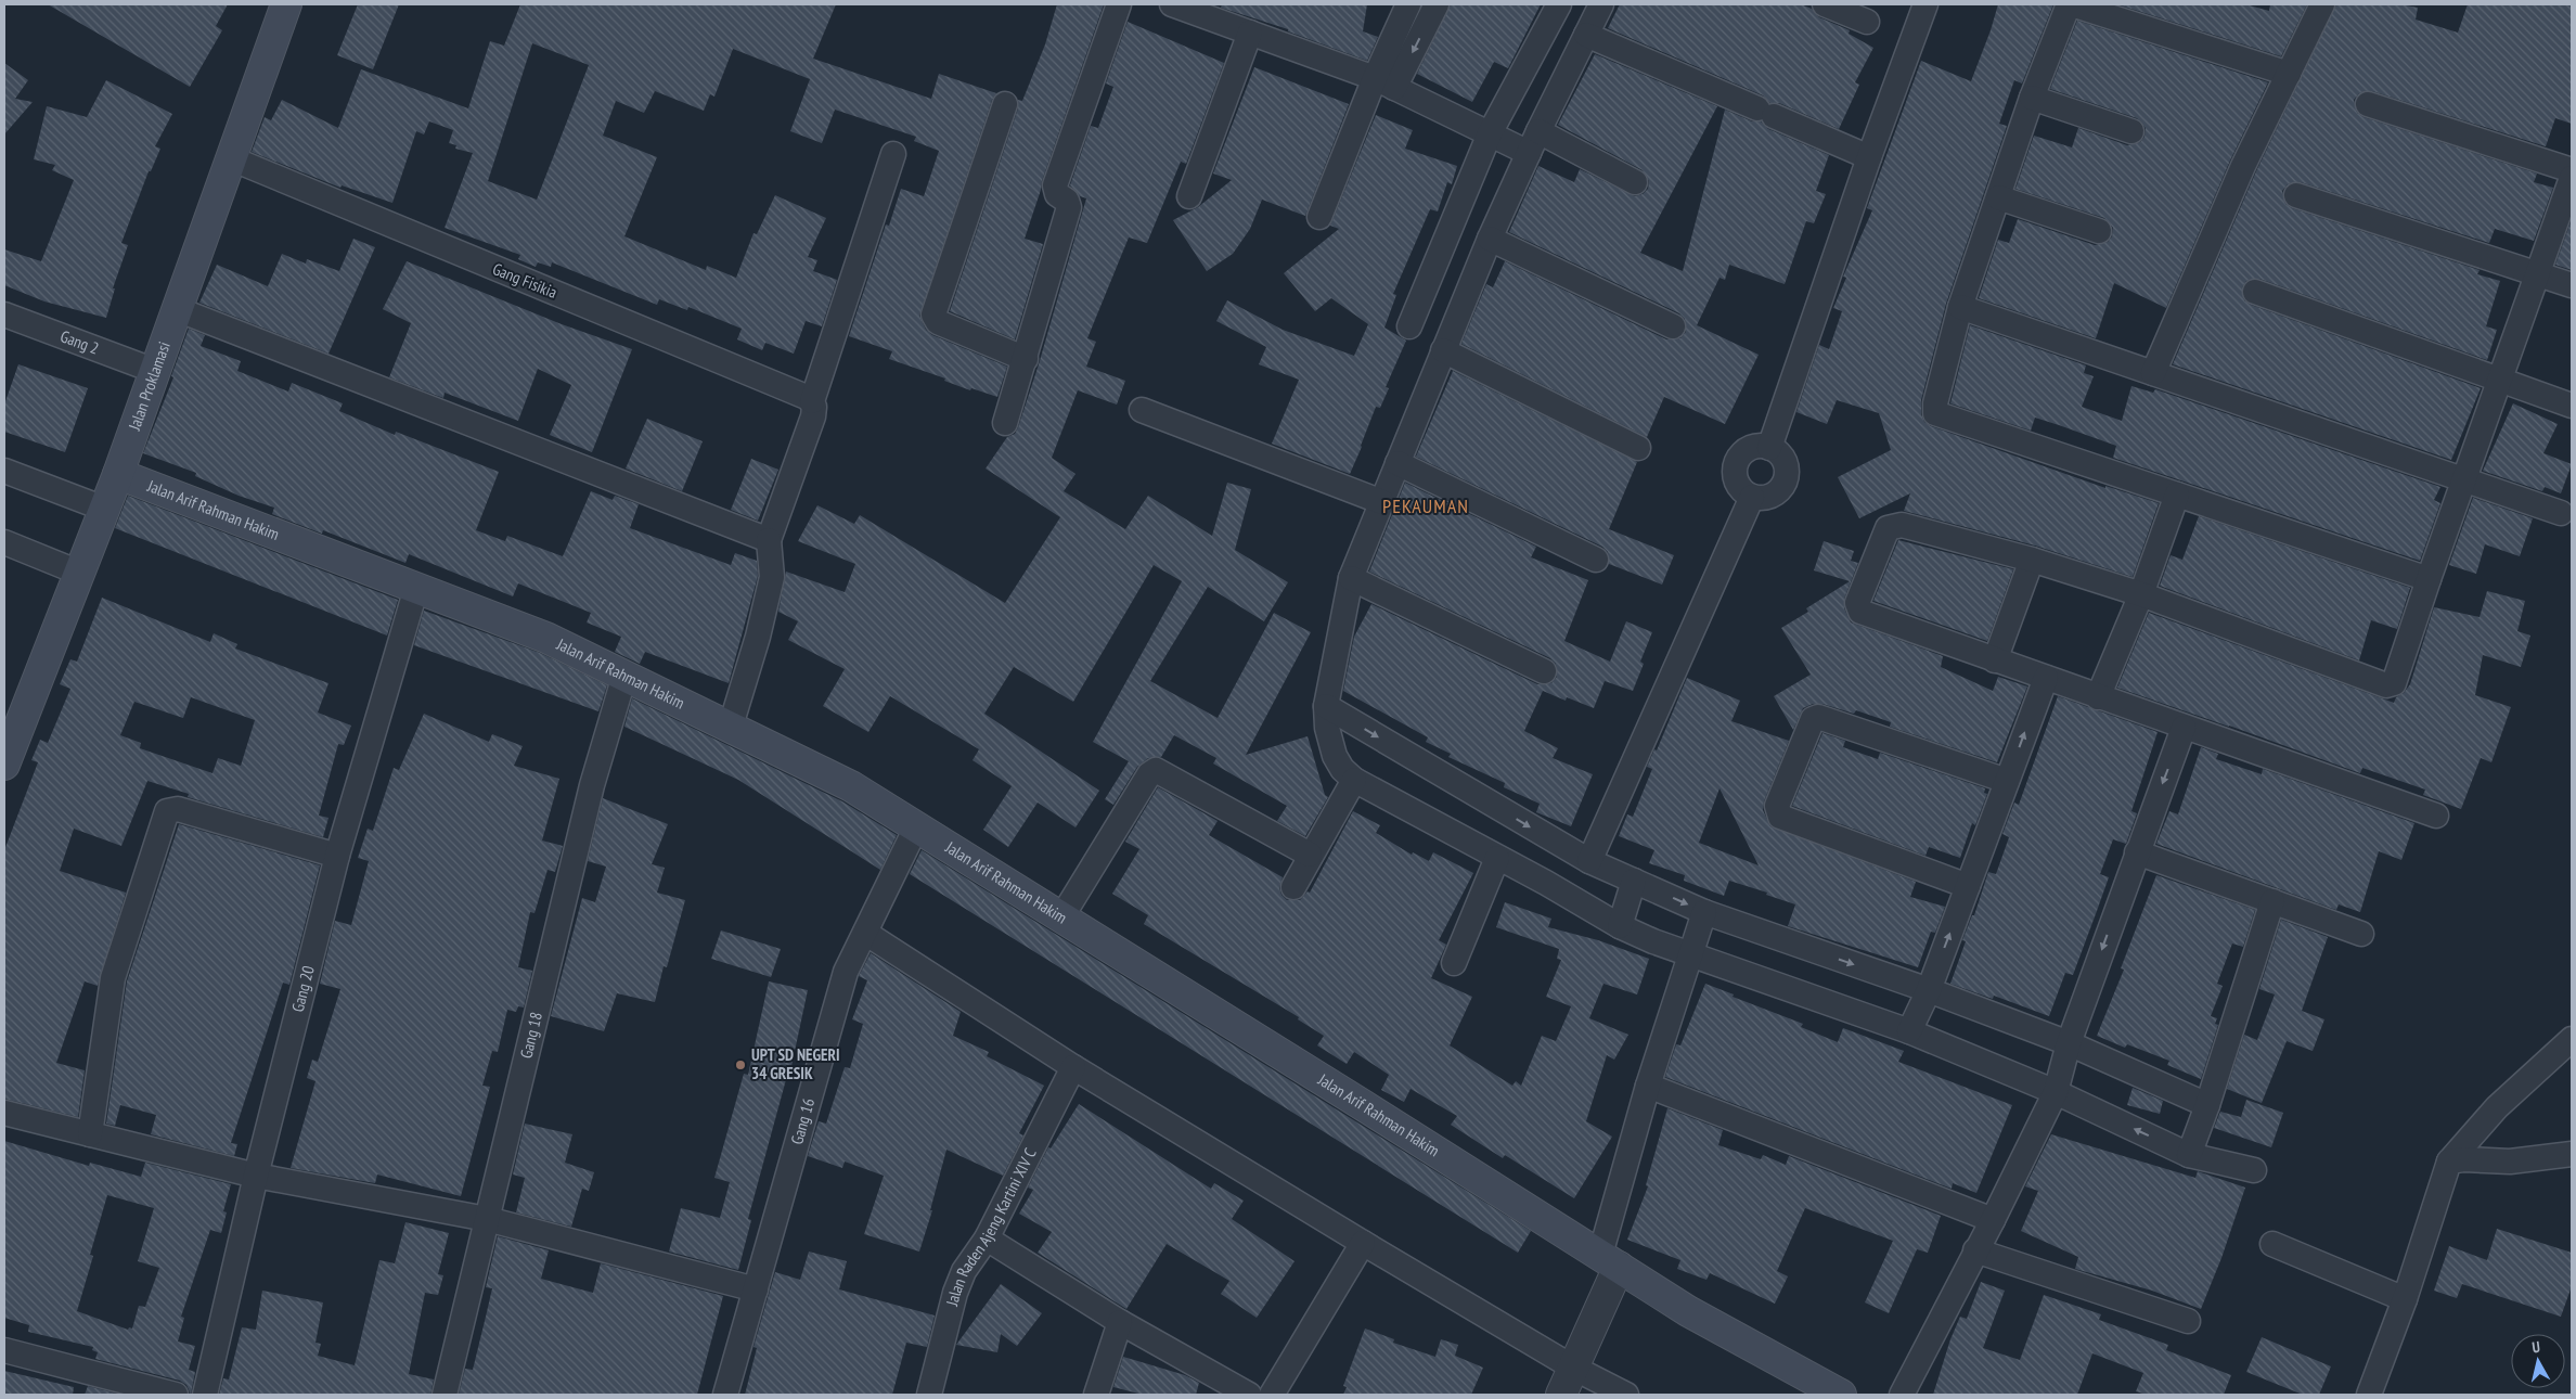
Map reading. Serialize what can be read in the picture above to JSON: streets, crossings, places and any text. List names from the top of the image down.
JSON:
{
  "streets": {
    "main road": ["Jalan Proklamasi", "Jalan Arif Rahman Hakim"],
    "street": [
      "Gang Fisikia",
      "Gang 2",
      "Gang 20",
      "Gang 18",
      "Gang 16",
      "Jalan Raden Ajeng Kartini XIV C"
    ]
  },
  "crossings": [
    ["Gang Fisikia", "Jalan Proklamasi"],
    ["Gang 2", "Jalan Proklamasi"],
    ["Jalan Proklamasi", "Jalan Arif Rahman Hakim"],
    ["Jalan Arif Rahman Hakim", "Gang 20"],
    ["Jalan Arif Rahman Hakim", "Gang 18"],
    ["Jalan Arif Rahman Hakim", "Gang 16"]
  ],
  "districts": ["PEKAUMAN"],
  "places": ["UPT SD NEGERI 34 GRESIK"],
  "north": "top"
}
